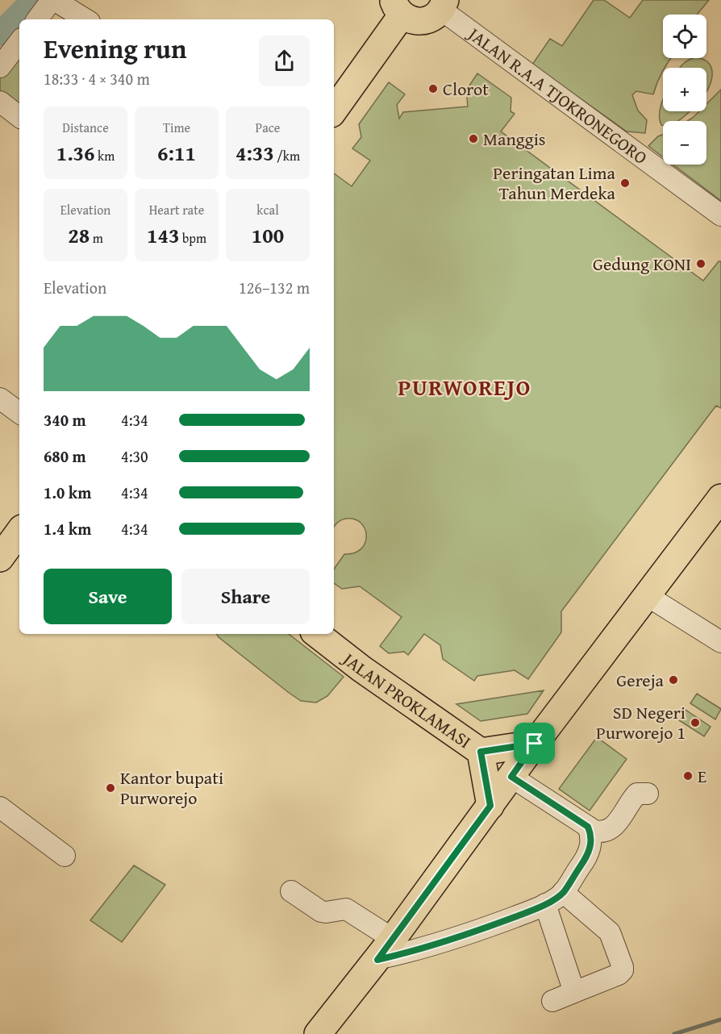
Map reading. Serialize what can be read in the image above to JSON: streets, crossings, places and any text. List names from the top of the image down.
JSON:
{
  "streets": {
    "main road": ["JALAN PROKLAMASI"],
    "street": ["JALAN R.A.A TJOKRONEGORO"]
  },
  "districts": ["PURWOREJO"],
  "places": [
    "Clorot",
    "Manggis",
    "Peringatan Lima Tahun Merdeka",
    "Gedung KONI",
    "Gereja",
    "SD Negeri Purworejo 1",
    "E",
    "Kantor bupati Purworejo"
  ],
  "page": {
    "map_buttons": ["+", "−"],
    "heading": ["Evening run", "18:33 · 4 × 340 m"],
    "stats": [
      ["Distance", "1.36 km"],
      ["Time", "6:11"],
      ["Pace", "4:33 /km"],
      ["Elevation", "28 m"],
      ["Heart rate", "143 bpm"],
      ["kcal", "100"]
    ],
    "chart": ["Elevation", "126–132 m"],
    "list": [
      {
        "name": "340 m",
        "note": "4:34"
      },
      {
        "name": "680 m",
        "note": "4:30"
      },
      {
        "name": "1.0 km",
        "note": "4:34"
      },
      {
        "name": "1.4 km",
        "note": "4:34"
      }
    ],
    "buttons": ["Save", "Share"]
  }
}
